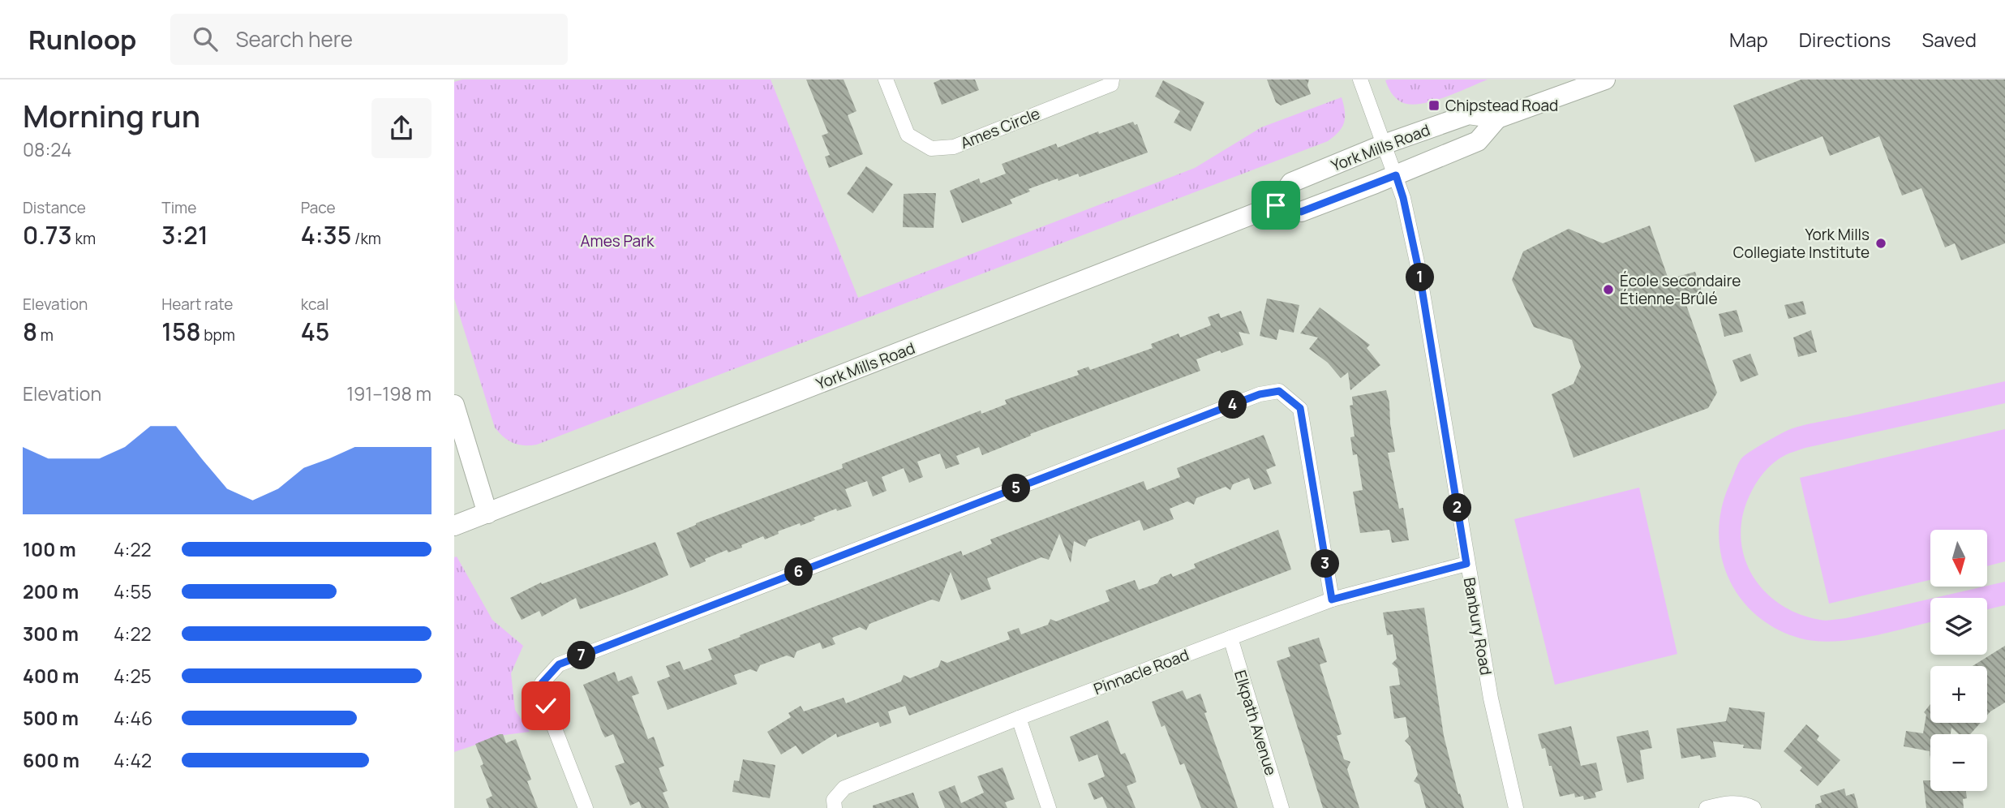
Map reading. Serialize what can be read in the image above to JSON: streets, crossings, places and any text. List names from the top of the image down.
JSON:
{
  "streets": {
    "main road": ["York Mills Road"],
    "street": [
      "Ames Circle",
      "Banbury Road",
      "Pinnacle Road",
      "Elkpath Avenue"
    ]
  },
  "crossings": [
    ["York Mills Road", "Banbury Road"],
    ["Banbury Road", "Pinnacle Road"],
    ["Pinnacle Road", "Elkpath Avenue"]
  ],
  "parks": ["Ames Park"],
  "places": {
    "transit": ["Chipstead Road"],
    "other": ["York Mills Collegiate Institute", "École secondaire Étienne-Brûlé"]
  },
  "north": "bottom",
  "page": {
    "header": "Runloop",
    "search": "Search here",
    "nav": ["Map", "Directions", "Saved"],
    "heading": ["Morning run", "08:24"],
    "stats": [
      ["Distance", "0.73 km"],
      ["Time", "3:21"],
      ["Pace", "4:35 /km"],
      ["Elevation", "8 m"],
      ["Heart rate", "158 bpm"],
      ["kcal", "45"]
    ],
    "pins": [
      "1",
      "4",
      "5",
      "2",
      "3",
      "6",
      "7"
    ],
    "chart": ["Elevation", "191–198 m"],
    "list": [
      {
        "name": "100 m",
        "note": "4:22"
      },
      {
        "name": "200 m",
        "note": "4:55"
      },
      {
        "name": "300 m",
        "note": "4:22"
      },
      {
        "name": "400 m",
        "note": "4:25"
      },
      {
        "name": "500 m",
        "note": "4:46"
      },
      {
        "name": "600 m",
        "note": "4:42"
      }
    ],
    "map_buttons": ["+", "−"]
  }
}
